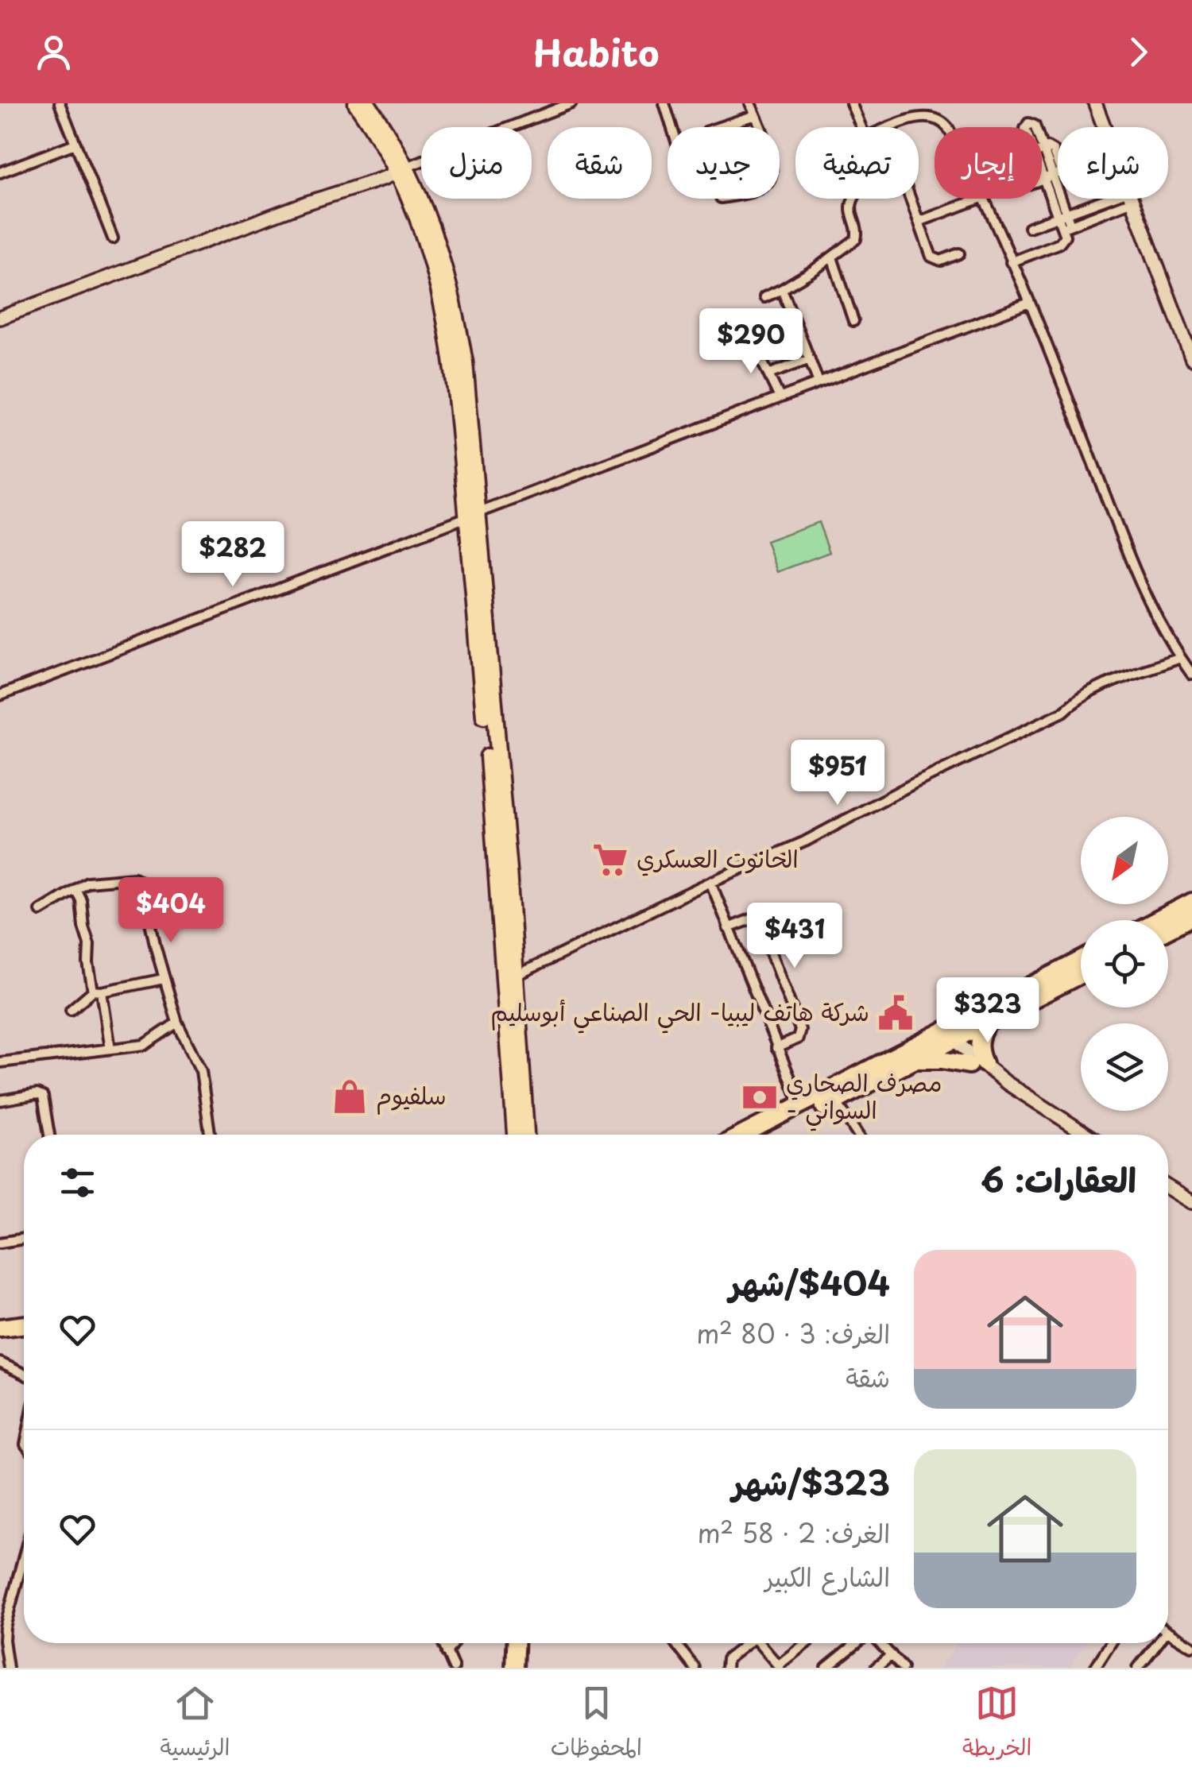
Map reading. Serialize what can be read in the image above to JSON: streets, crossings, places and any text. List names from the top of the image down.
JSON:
{
  "places": {
    "supermarket": ["الحانوت العسكري"],
    "public building": ["شركة هاتف ليبيا- الحي الصناعي أبوسليم"],
    "shop": ["سلفيوم"],
    "bank": ["مصرف الصحاري - السواني"]
  },
  "north": "bottom left",
  "page": {
    "header": "Habito",
    "chip": [
      "شراء",
      "إيجار",
      "تصفية",
      "جديد",
      "شقة",
      "منزل"
    ],
    "price": [
      "$290",
      "$282",
      "$951",
      "$404",
      "$431",
      "$323"
    ],
    "heading": "العقارات: 6",
    "list": [
      {
        "name": "$404/شهر",
        "note": "الغرف: 3 · 80 m² · شقة"
      },
      {
        "name": "$323/شهر",
        "note": "الغرف: 2 · 58 m² · الشارع الكبير"
      }
    ],
    "tabs": ["الخريطة", "المحفوظات", "الرئيسية"]
  }
}
